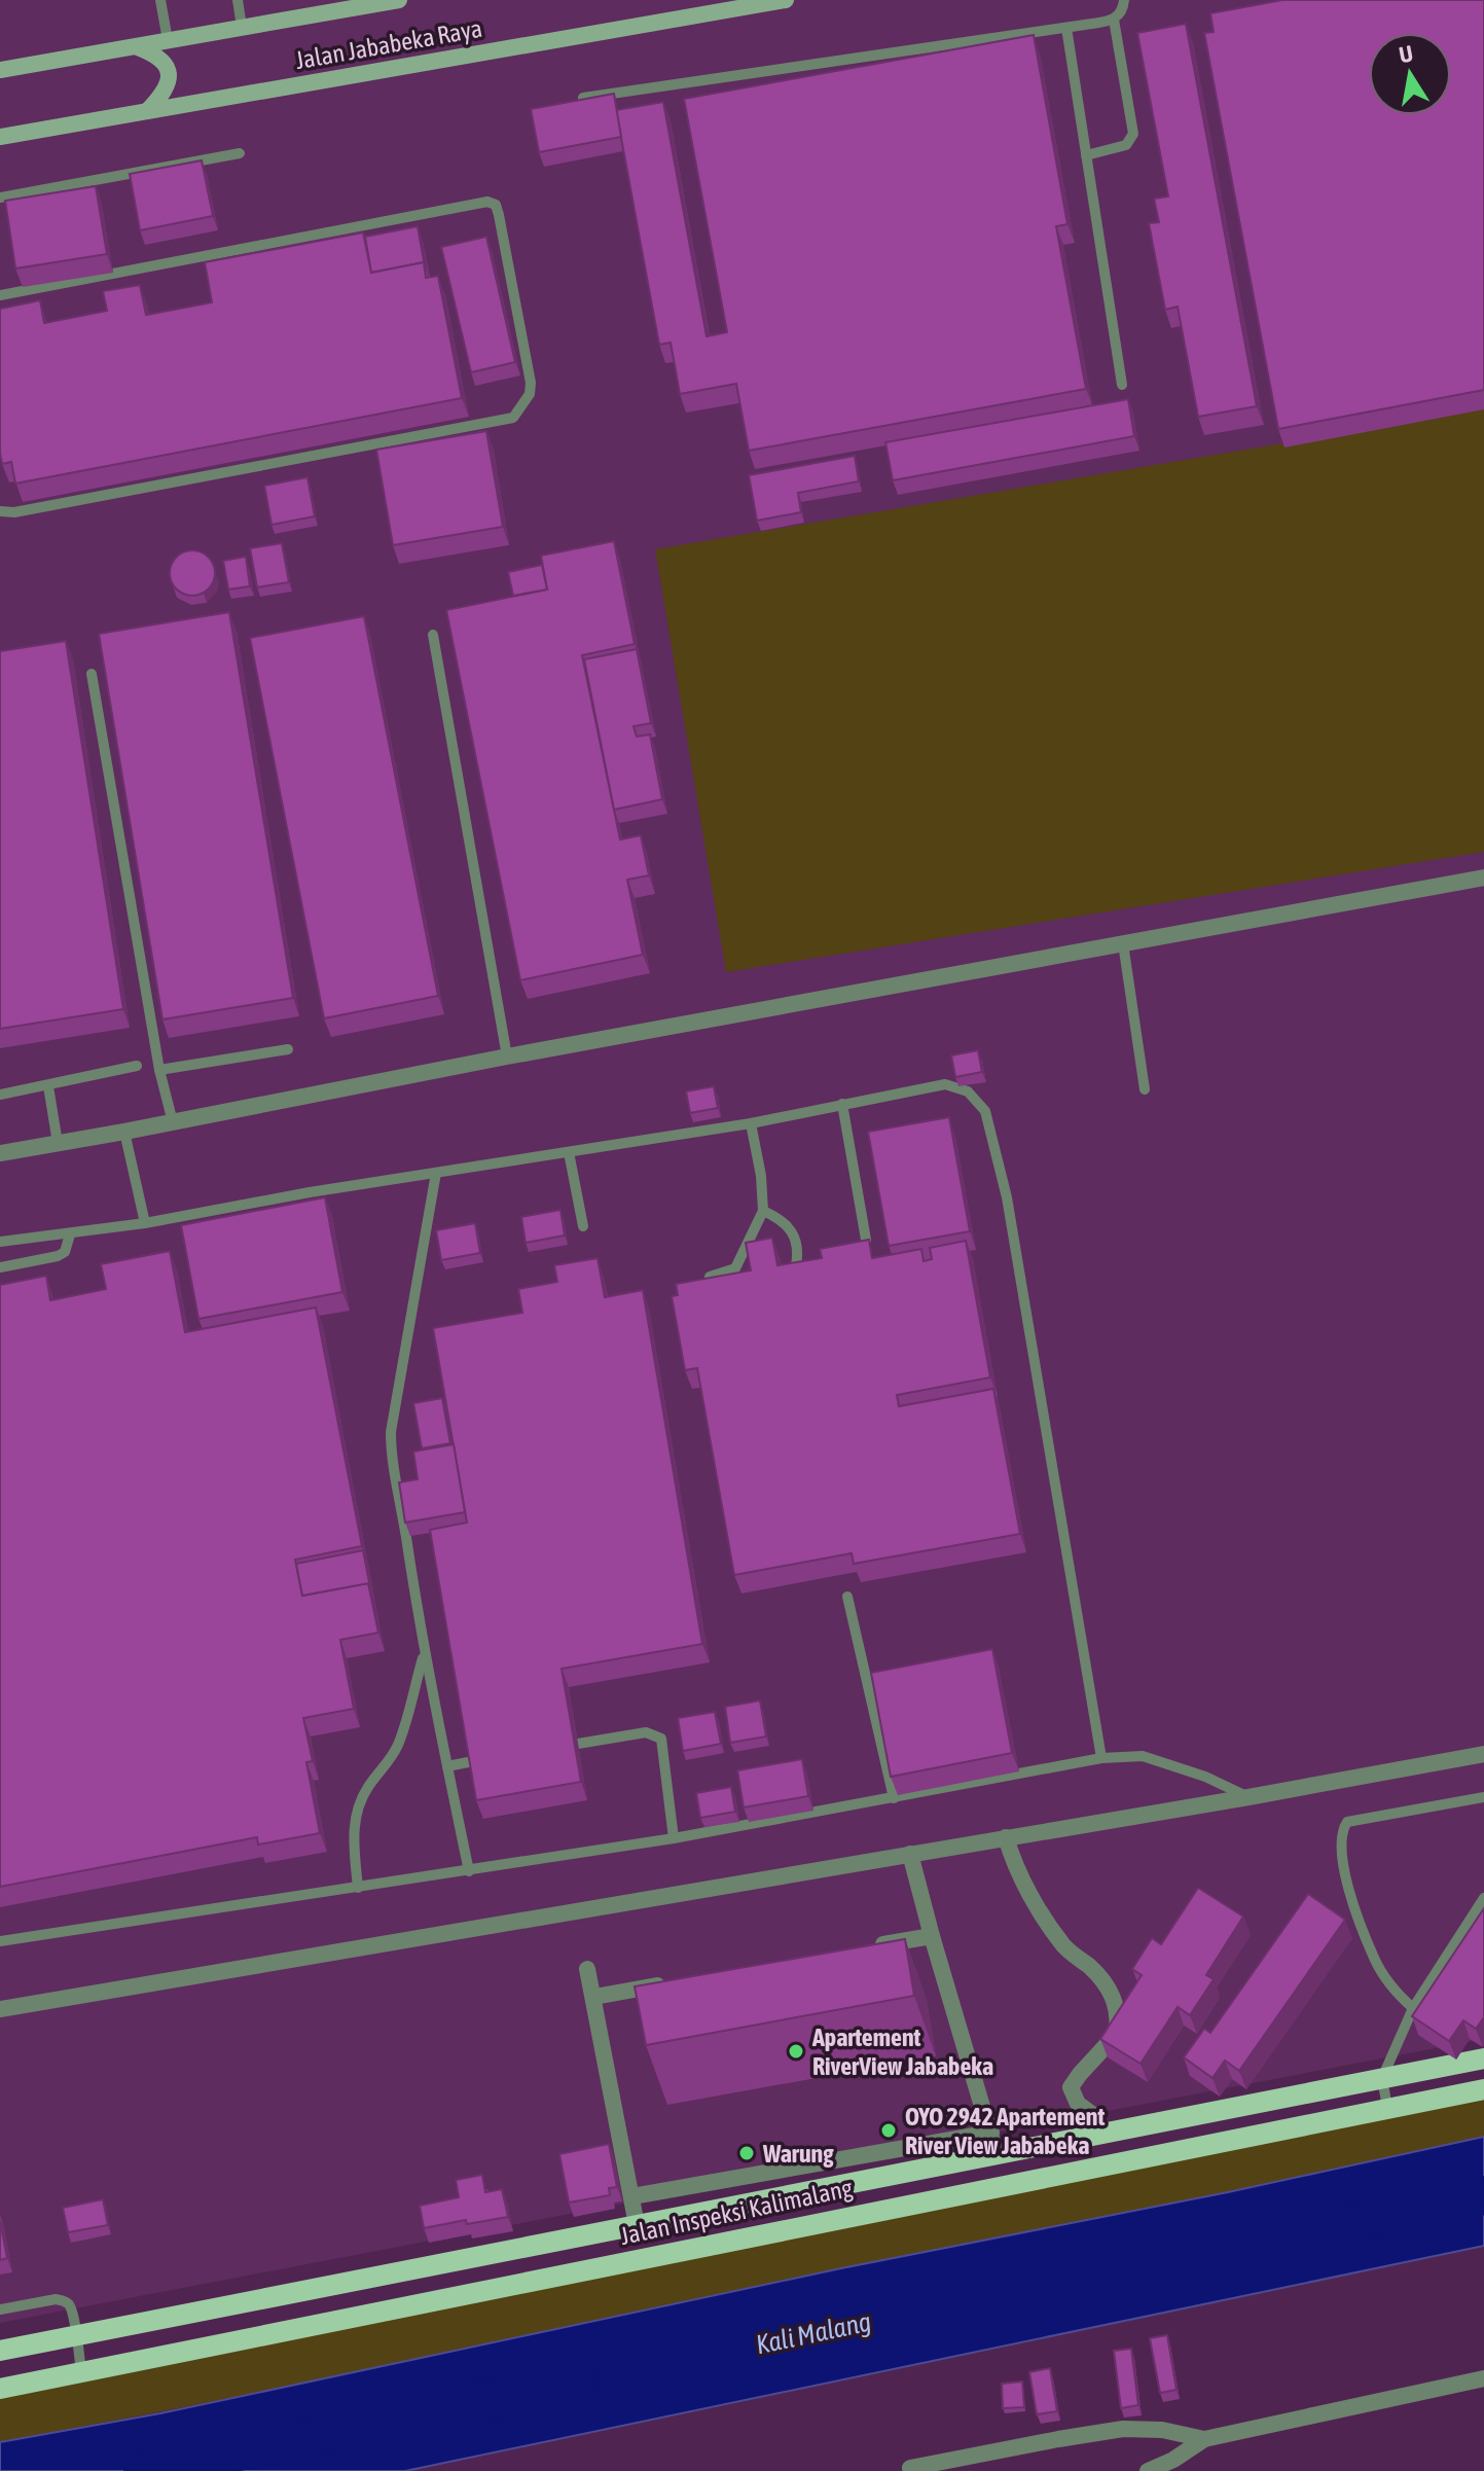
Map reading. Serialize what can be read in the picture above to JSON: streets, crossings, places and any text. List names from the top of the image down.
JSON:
{
  "streets": {
    "main road": ["Jalan Jababeka Raya", "Jalan Inspeksi Kalimalang"]
  },
  "water": ["Kali Malang"],
  "places": ["Apartement RiverView Jababeka", "OYO 2942 Apartement River View Jababeka", "Warung"],
  "north": "top"
}
